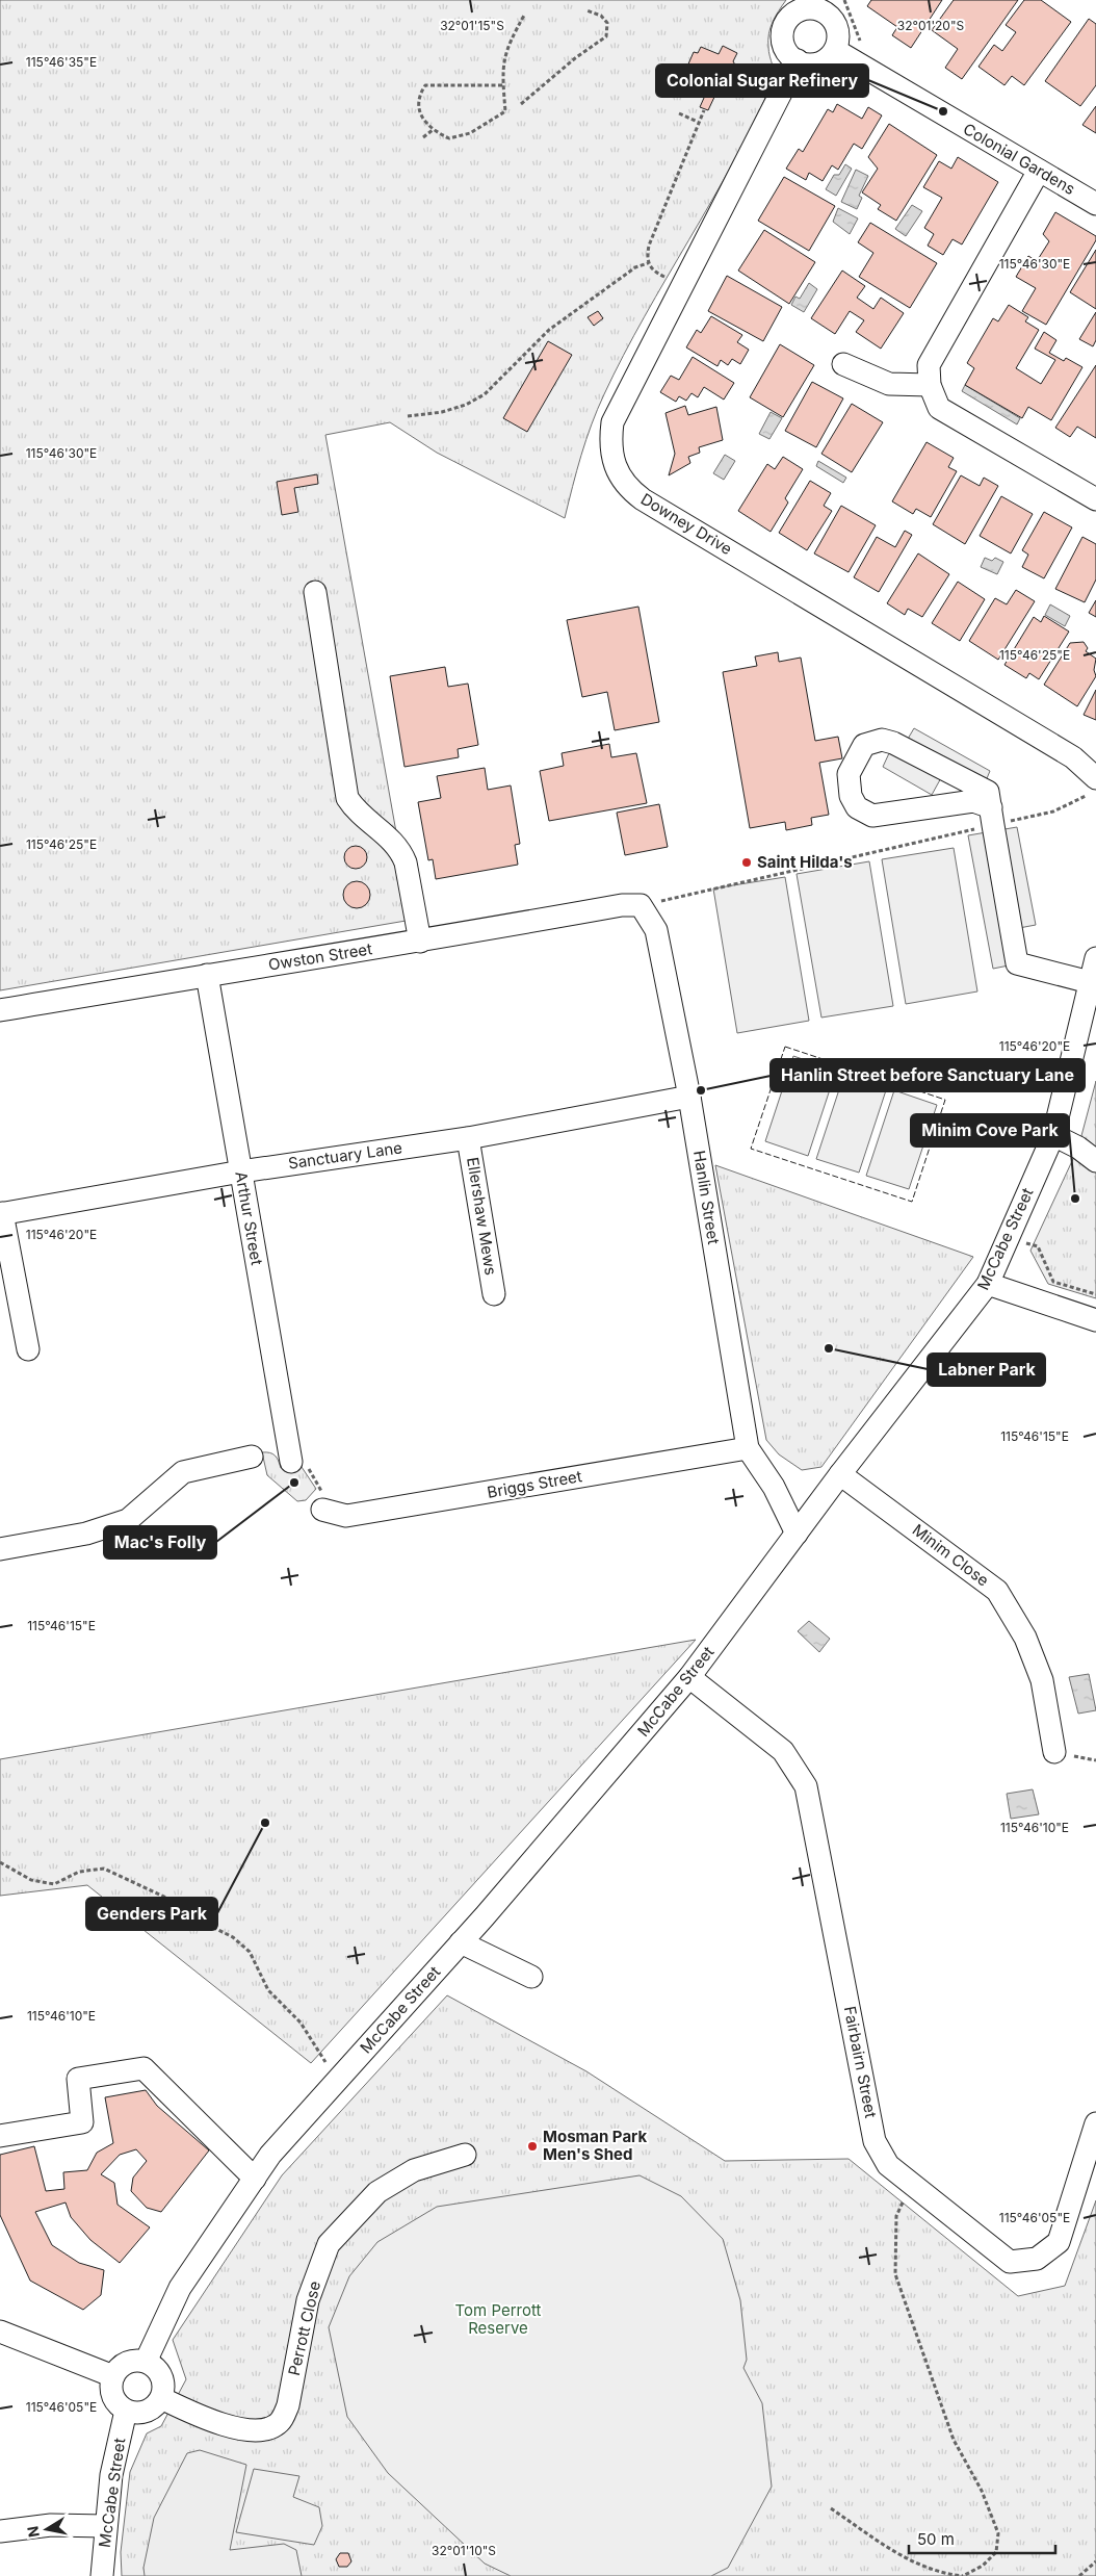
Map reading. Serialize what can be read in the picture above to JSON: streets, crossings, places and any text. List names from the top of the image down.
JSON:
{
  "streets": {
    "street": [
      "Colonial Gardens",
      "Downey Drive",
      "Owston Street",
      "Sanctuary Lane",
      "Hanlin Street",
      "Ellershaw Mews",
      "Arthur Street",
      "McCabe Street",
      "Briggs Street",
      "Minim Close",
      "Fairbairn Street",
      "Perrott Close"
    ]
  },
  "crossings": [
    ["Colonial Gardens", "Downey Drive"],
    ["Owston Street", "Hanlin Street"],
    ["Owston Street", "Arthur Street"],
    ["Sanctuary Lane", "Hanlin Street"],
    ["Sanctuary Lane", "Ellershaw Mews"],
    ["Sanctuary Lane", "Arthur Street"],
    ["Hanlin Street", "McCabe Street"],
    ["Hanlin Street", "Briggs Street"],
    ["McCabe Street", "Minim Close"],
    ["McCabe Street", "Fairbairn Street"],
    ["McCabe Street", "Perrott Close"]
  ],
  "parks": ["Tom Perrott Reserve"],
  "places": [
    "Colonial Sugar Refinery",
    "Saint Hilda's",
    "Hanlin Street before Sanctuary Lane",
    "Minim Cove Park",
    "Labner Park",
    "Mac's Folly",
    "Genders Park",
    "Mosman Park Men's Shed"
  ],
  "scale_bar": "50 m",
  "north": "left",
  "coordinates": [
    "32°01'15\"S",
    "32°01'20\"S",
    "115°46'35\"E",
    "115°46'30\"E",
    "115°46'25\"E",
    "115°46'20\"E",
    "115°46'15\"E",
    "115°46'10\"E",
    "115°46'05\"E",
    "32°01'10\"S"
  ]
}
